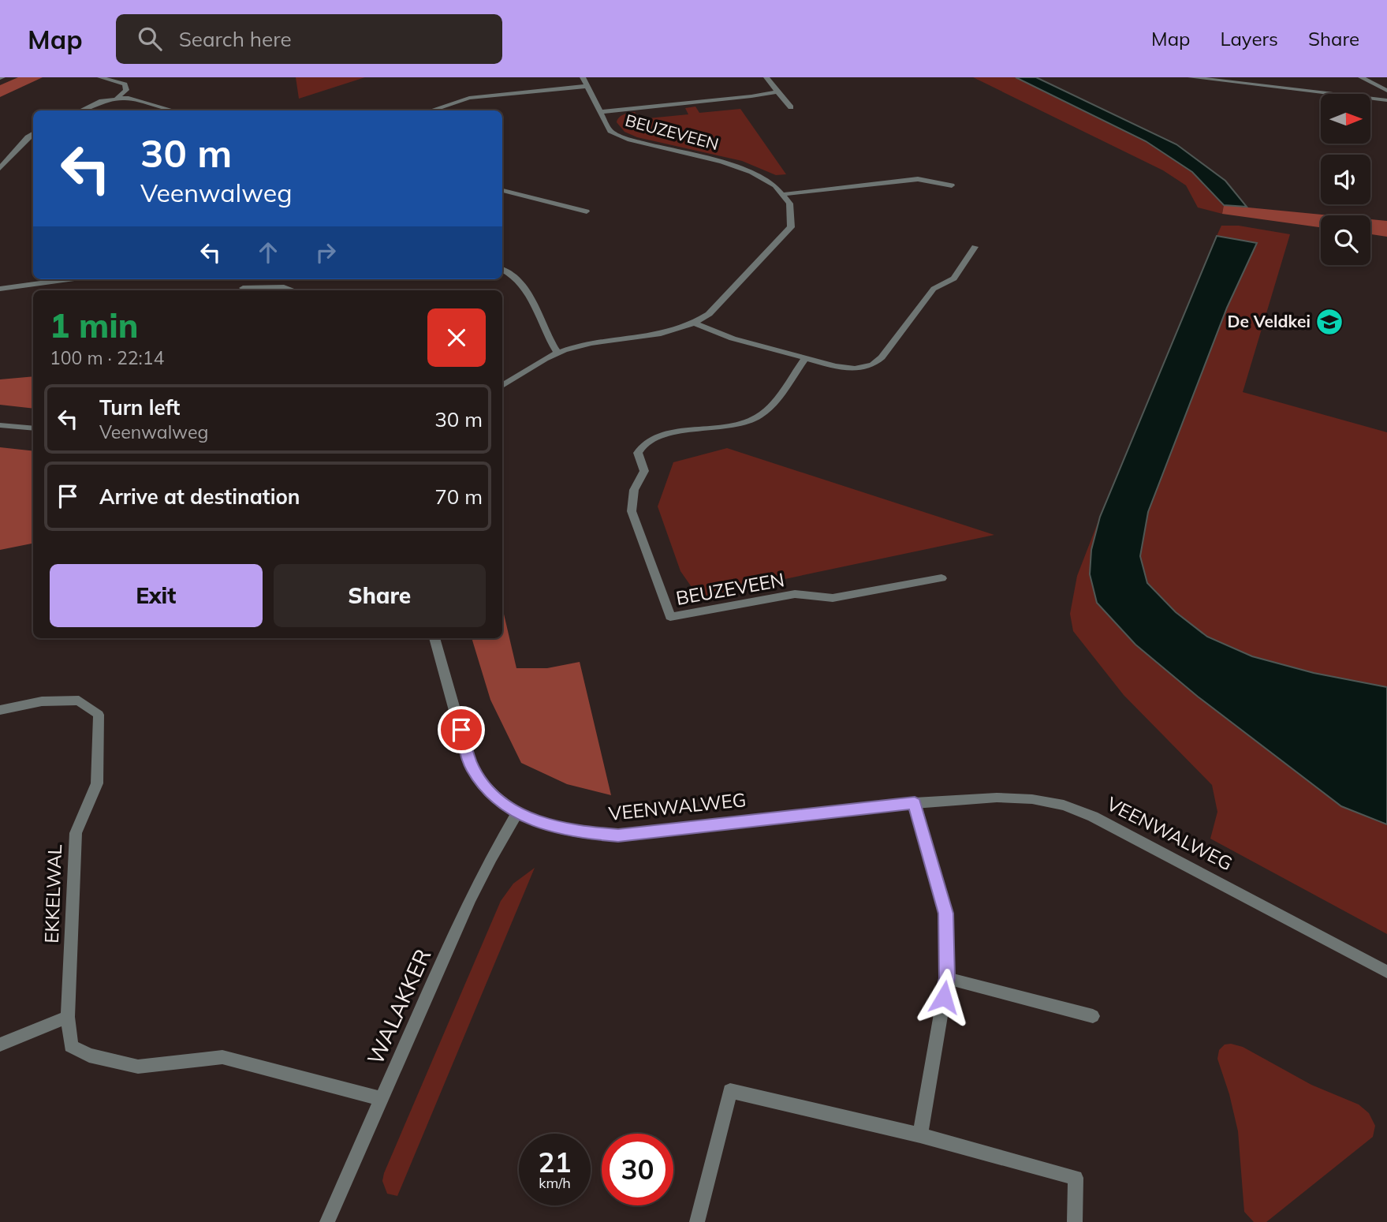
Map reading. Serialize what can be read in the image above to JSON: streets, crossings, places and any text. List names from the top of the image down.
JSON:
{
  "streets": {
    "street": [
      "BEUZEVEEN",
      "VEENWALWEG",
      "EKKELWAL",
      "WALAKKER"
    ]
  },
  "crossings": [
    ["VEENWALWEG", "WALAKKER"],
    ["EKKELWAL", "WALAKKER"]
  ],
  "places": {
    "school or university": ["De Veldkei"]
  },
  "north": "right",
  "page": {
    "header": "Map",
    "search": "Search here",
    "nav": ["Map", "Layers", "Share"],
    "turn": ["30 m", "Veenwalweg"],
    "heading": ["1 min", "100 m · 22:14"],
    "list": [
      {
        "name": "Turn left",
        "note": "Veenwalweg",
        "value": "30 m"
      },
      {
        "name": "Arrive at destination",
        "value": "70 m"
      }
    ],
    "buttons": ["Exit", "Share"],
    "speed": "21 km/h",
    "limit": "30"
  }
}
